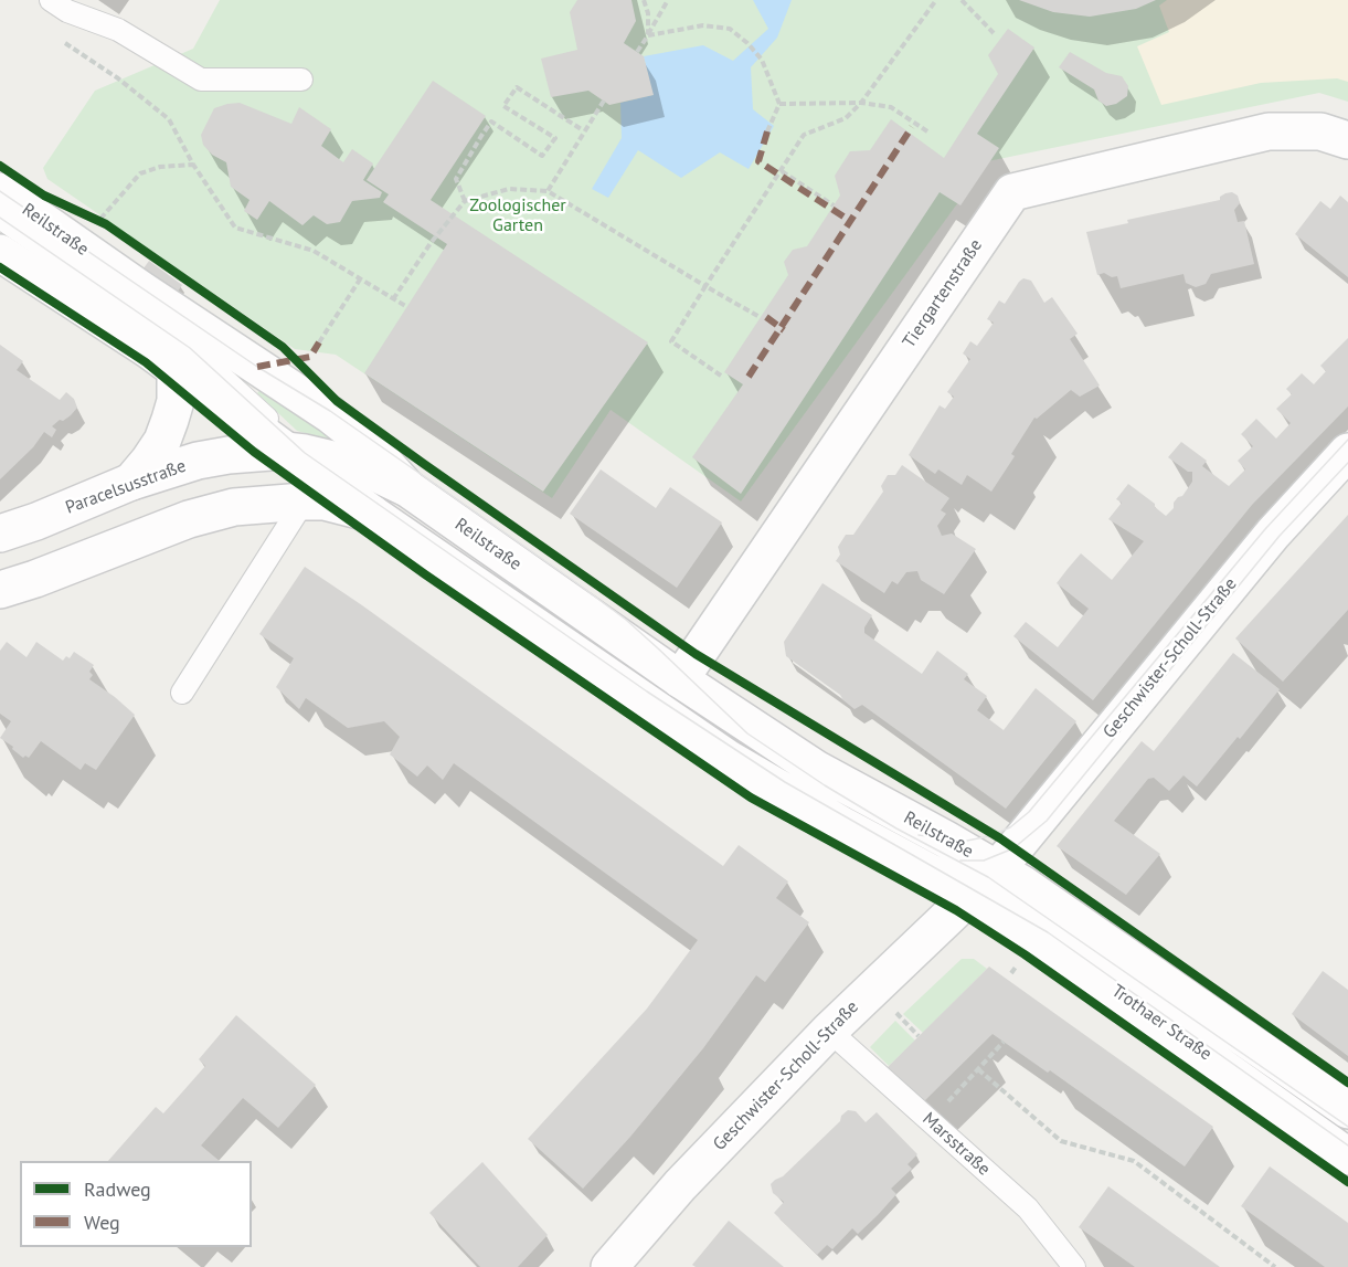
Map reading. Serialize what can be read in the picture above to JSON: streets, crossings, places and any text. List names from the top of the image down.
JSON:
{
  "streets": {
    "main road": [
      "Reilstraße",
      "Tiergartenstraße",
      "Paracelsusstraße",
      "Geschwister-Scholl-Straße",
      "Trothaer Straße"
    ],
    "lane": ["Marsstraße"]
  },
  "crossings": [
    ["Reilstraße", "Tiergartenstraße"],
    ["Reilstraße", "Paracelsusstraße"],
    ["Reilstraße", "Geschwister-Scholl-Straße"],
    ["Reilstraße", "Trothaer Straße"],
    ["Geschwister-Scholl-Straße", "Trothaer Straße"],
    ["Geschwister-Scholl-Straße", "Marsstraße"]
  ],
  "parks": ["Zoologischer Garten"],
  "legend": ["Radweg", "Weg"]
}
